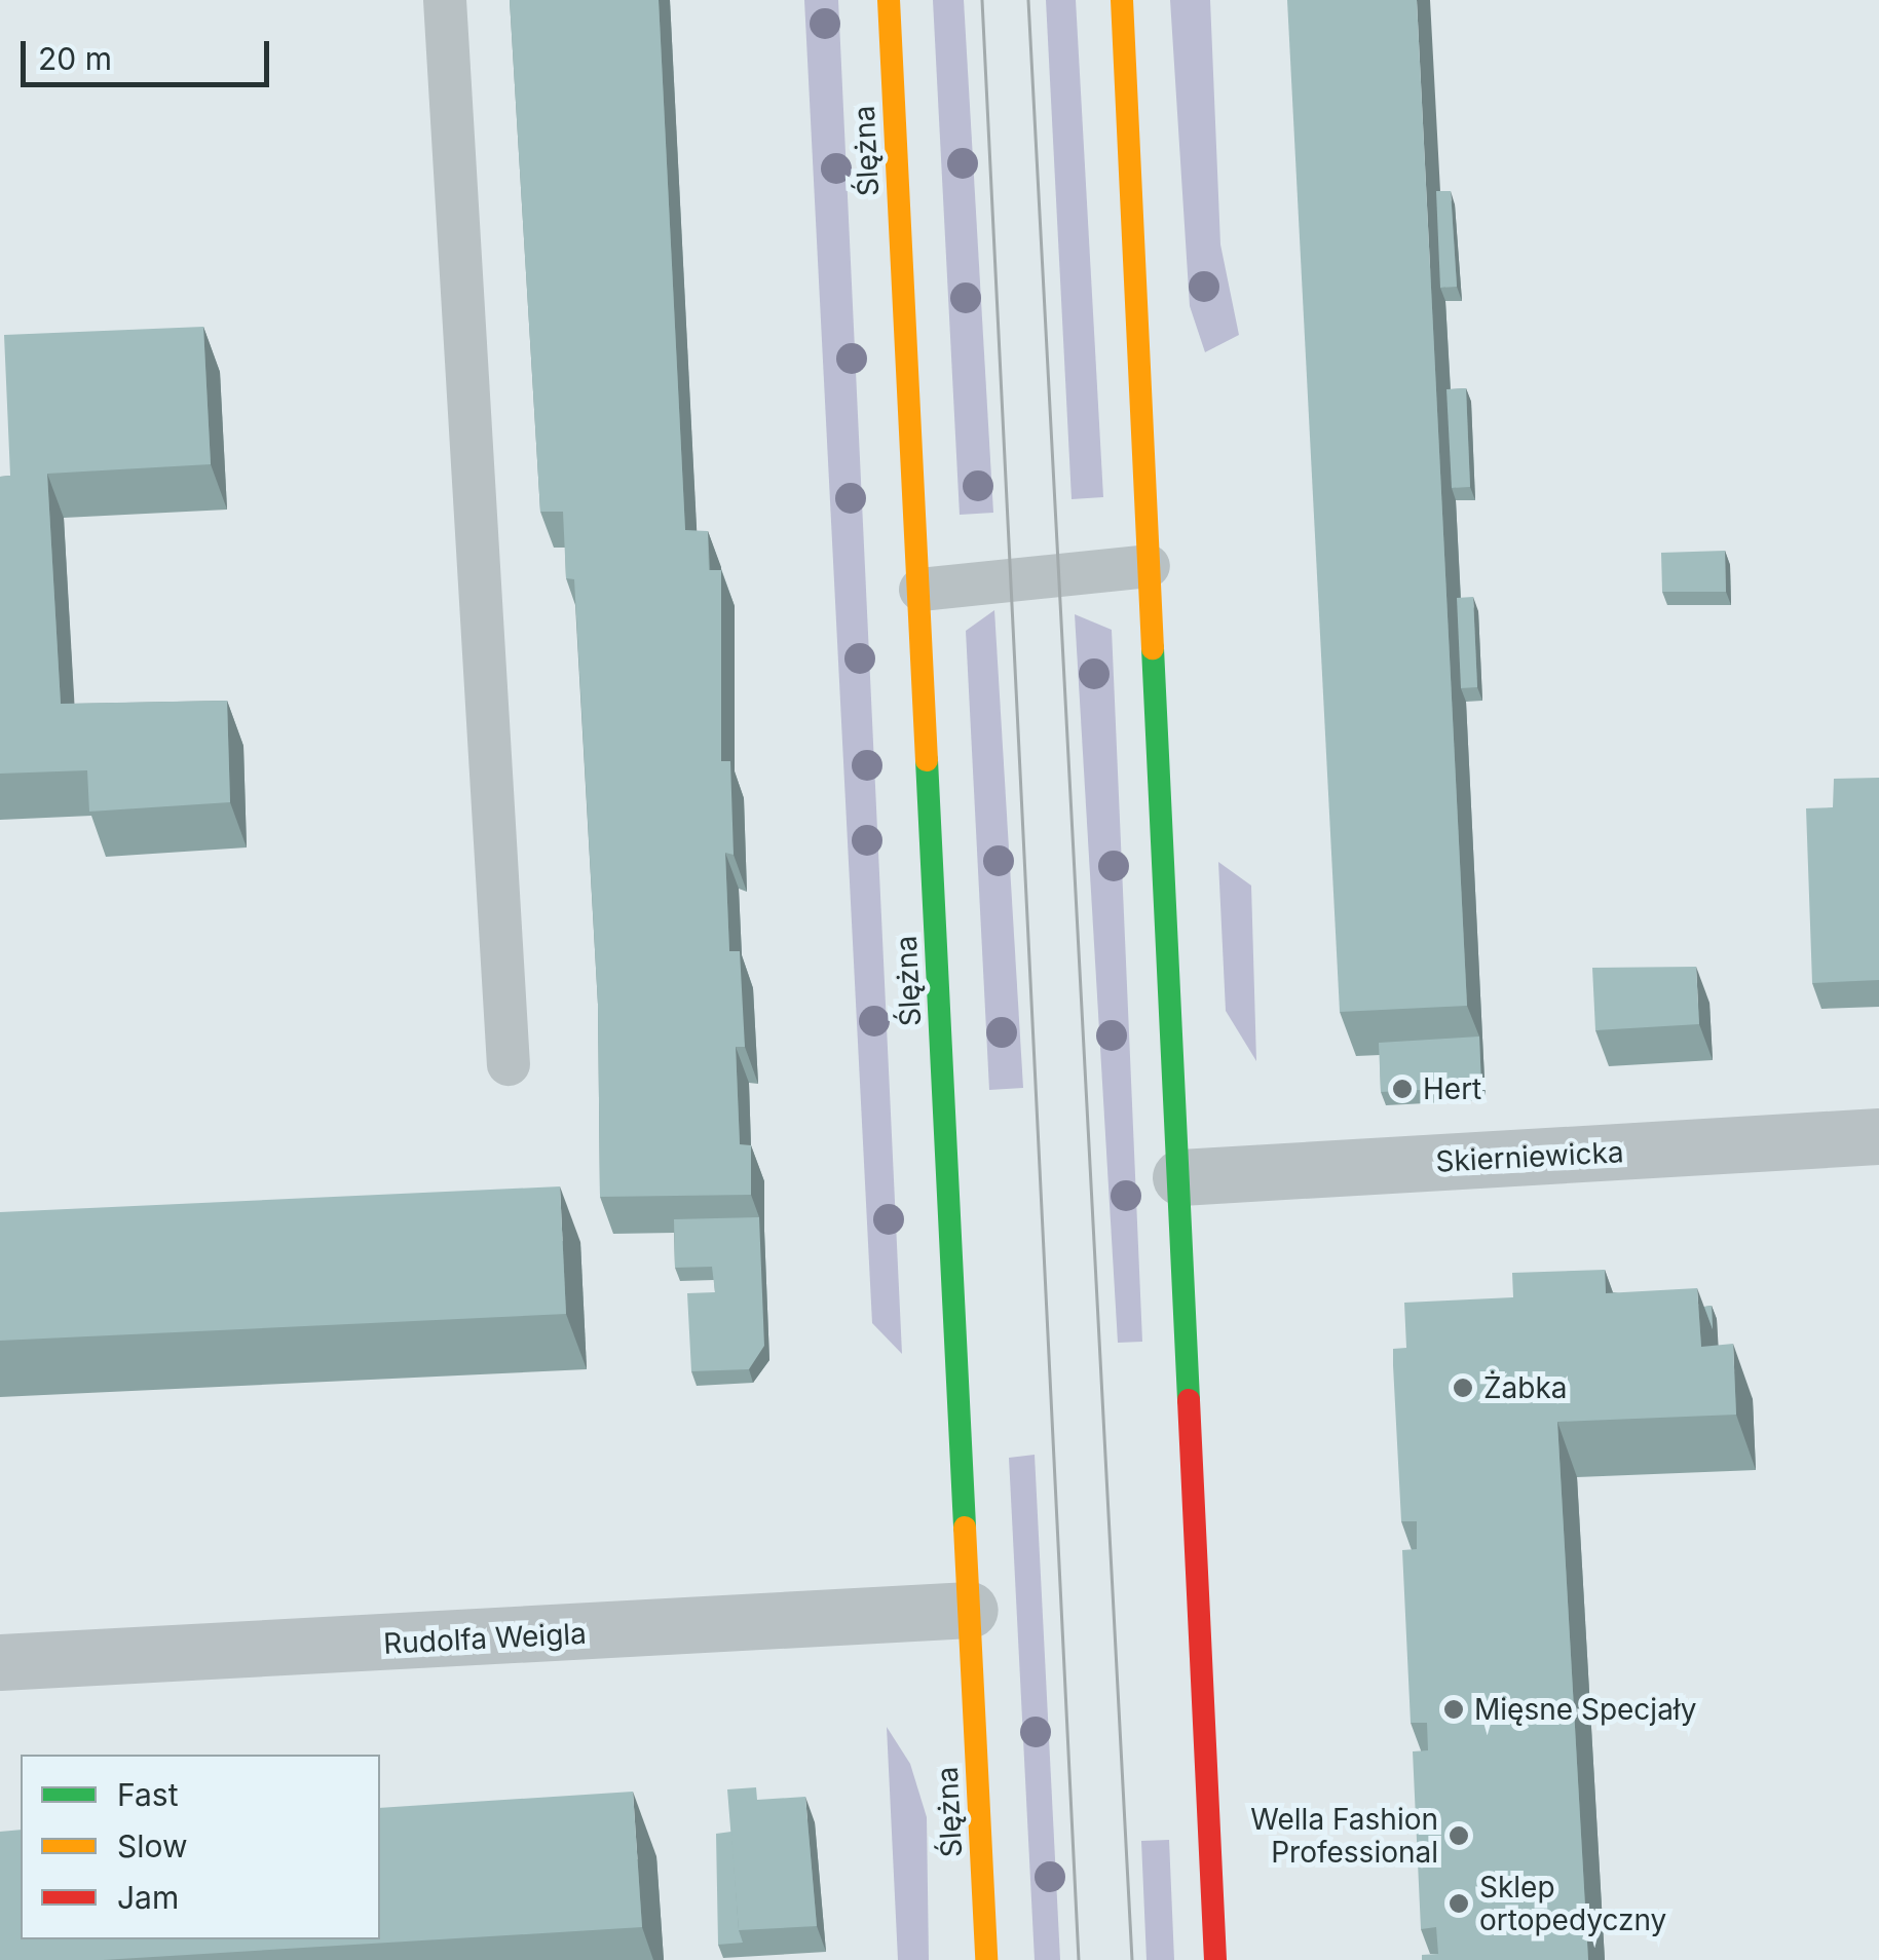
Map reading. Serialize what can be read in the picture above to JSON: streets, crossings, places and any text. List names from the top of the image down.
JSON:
{
  "streets": {
    "main road": ["Ślężna"],
    "street": ["Skierniewicka", "Rudolfa Weigla"]
  },
  "crossings": [
    ["Ślężna", "Rudolfa Weigla"]
  ],
  "places": [
    "Hert",
    "Żabka",
    "Mięsne Specjały",
    "Wella Fashion Professional",
    "Sklep ortopedyczny"
  ],
  "legend": ["Fast", "Slow", "Jam"],
  "scale_bar": "20 m"
}
